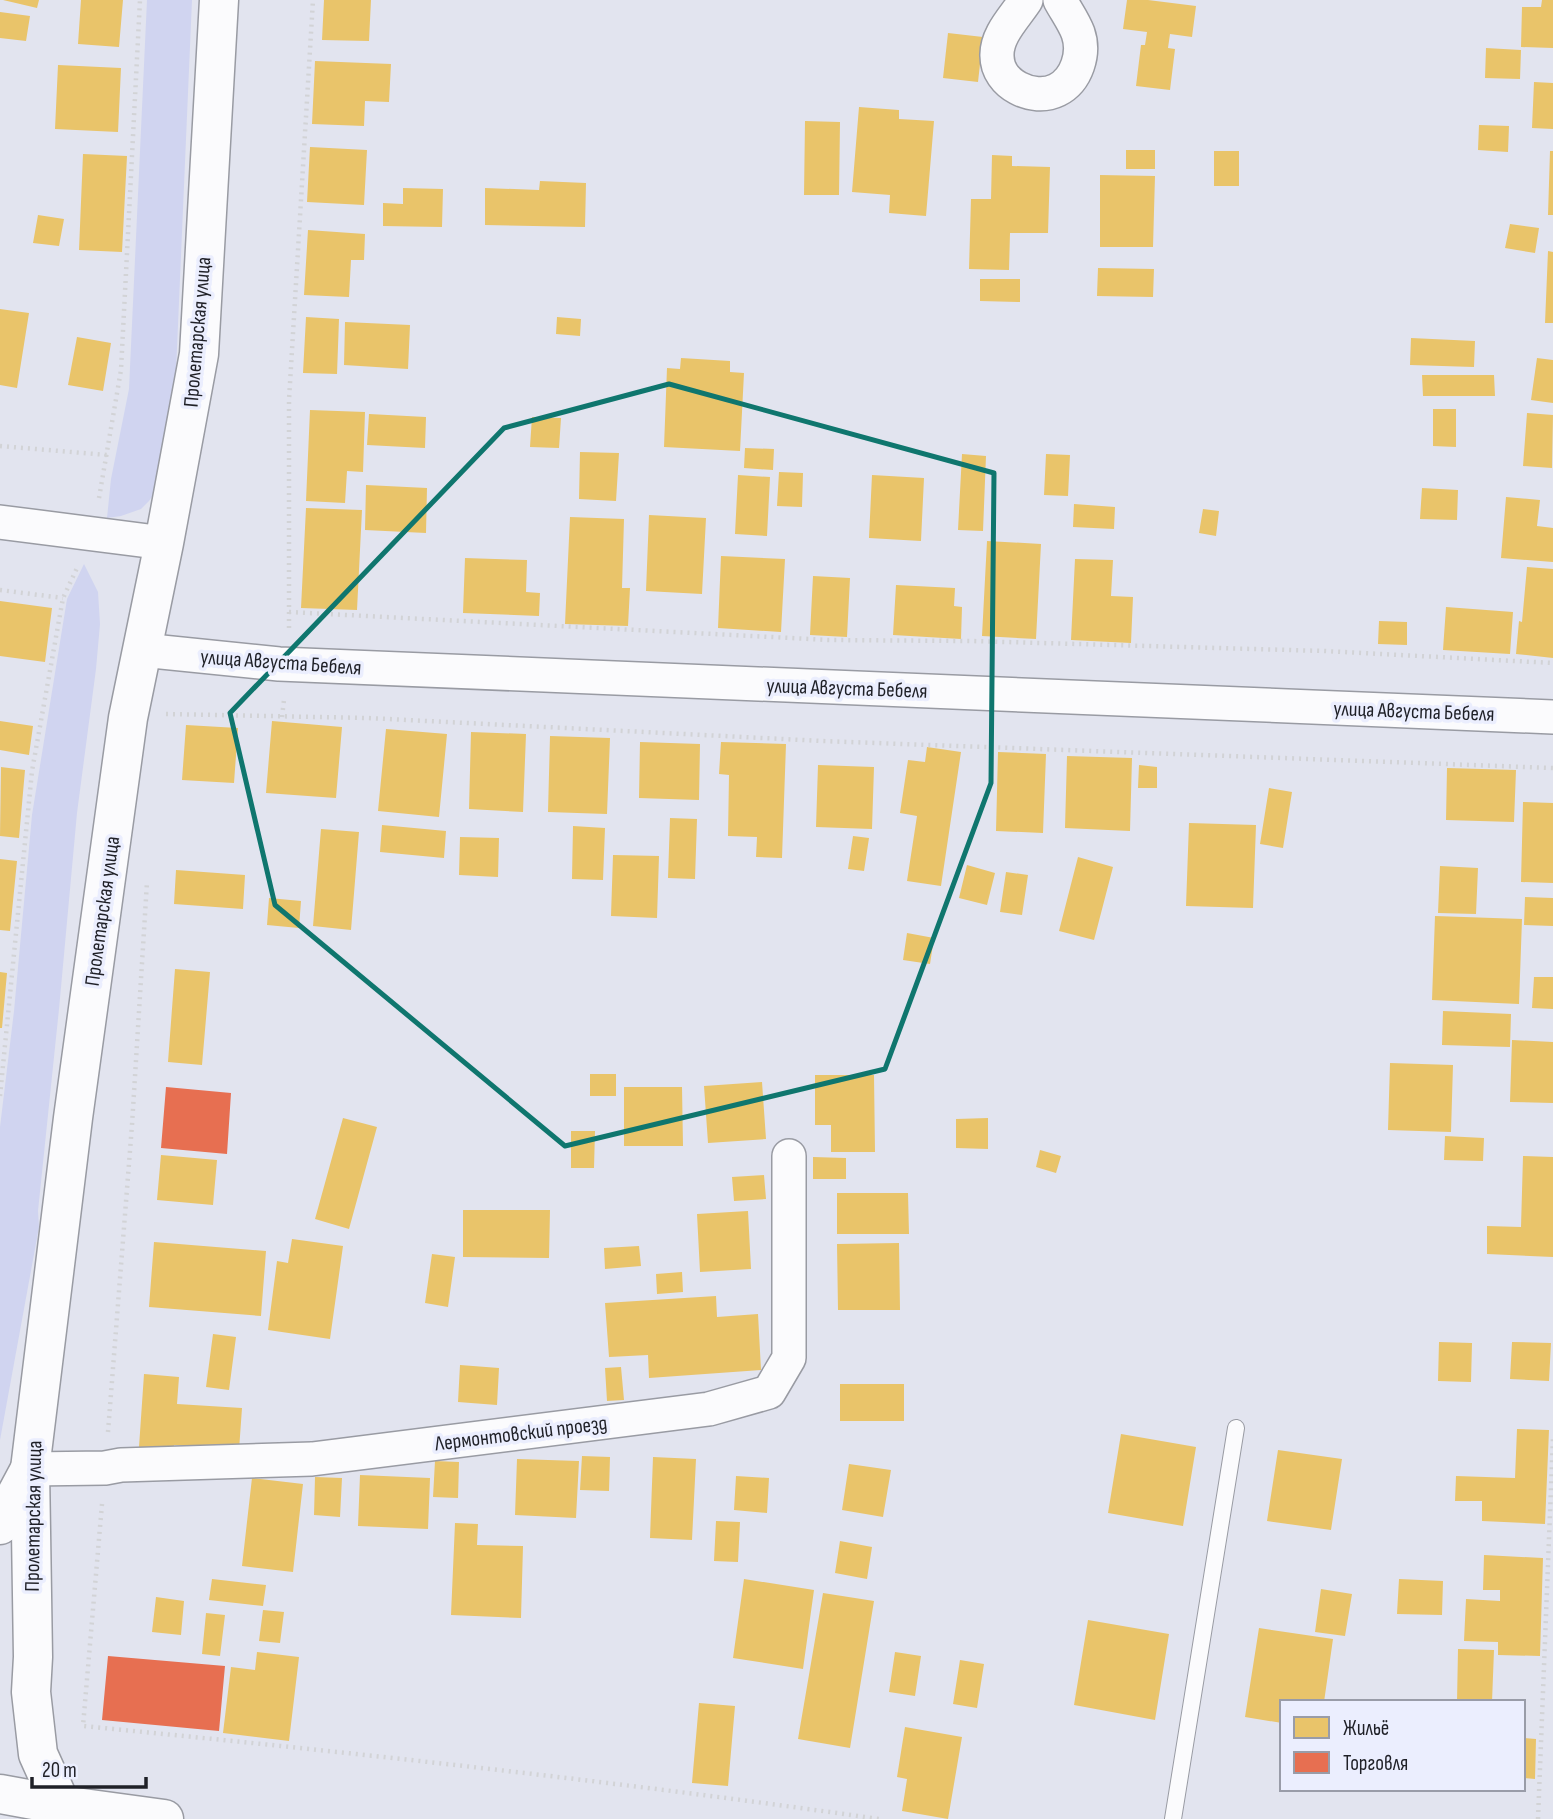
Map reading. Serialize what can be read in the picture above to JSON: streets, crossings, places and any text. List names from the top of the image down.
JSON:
{
  "streets": {
    "main road": ["Пролетарская улица"],
    "street": ["улица Августа Бебеля", "Лермонтовский проезд"]
  },
  "crossings": [
    ["Пролетарская улица", "улица Августа Бебеля"],
    ["Пролетарская улица", "Лермонтовский проезд"]
  ],
  "legend": ["Жильё", "Торговля"],
  "scale_bar": "20 m"
}
